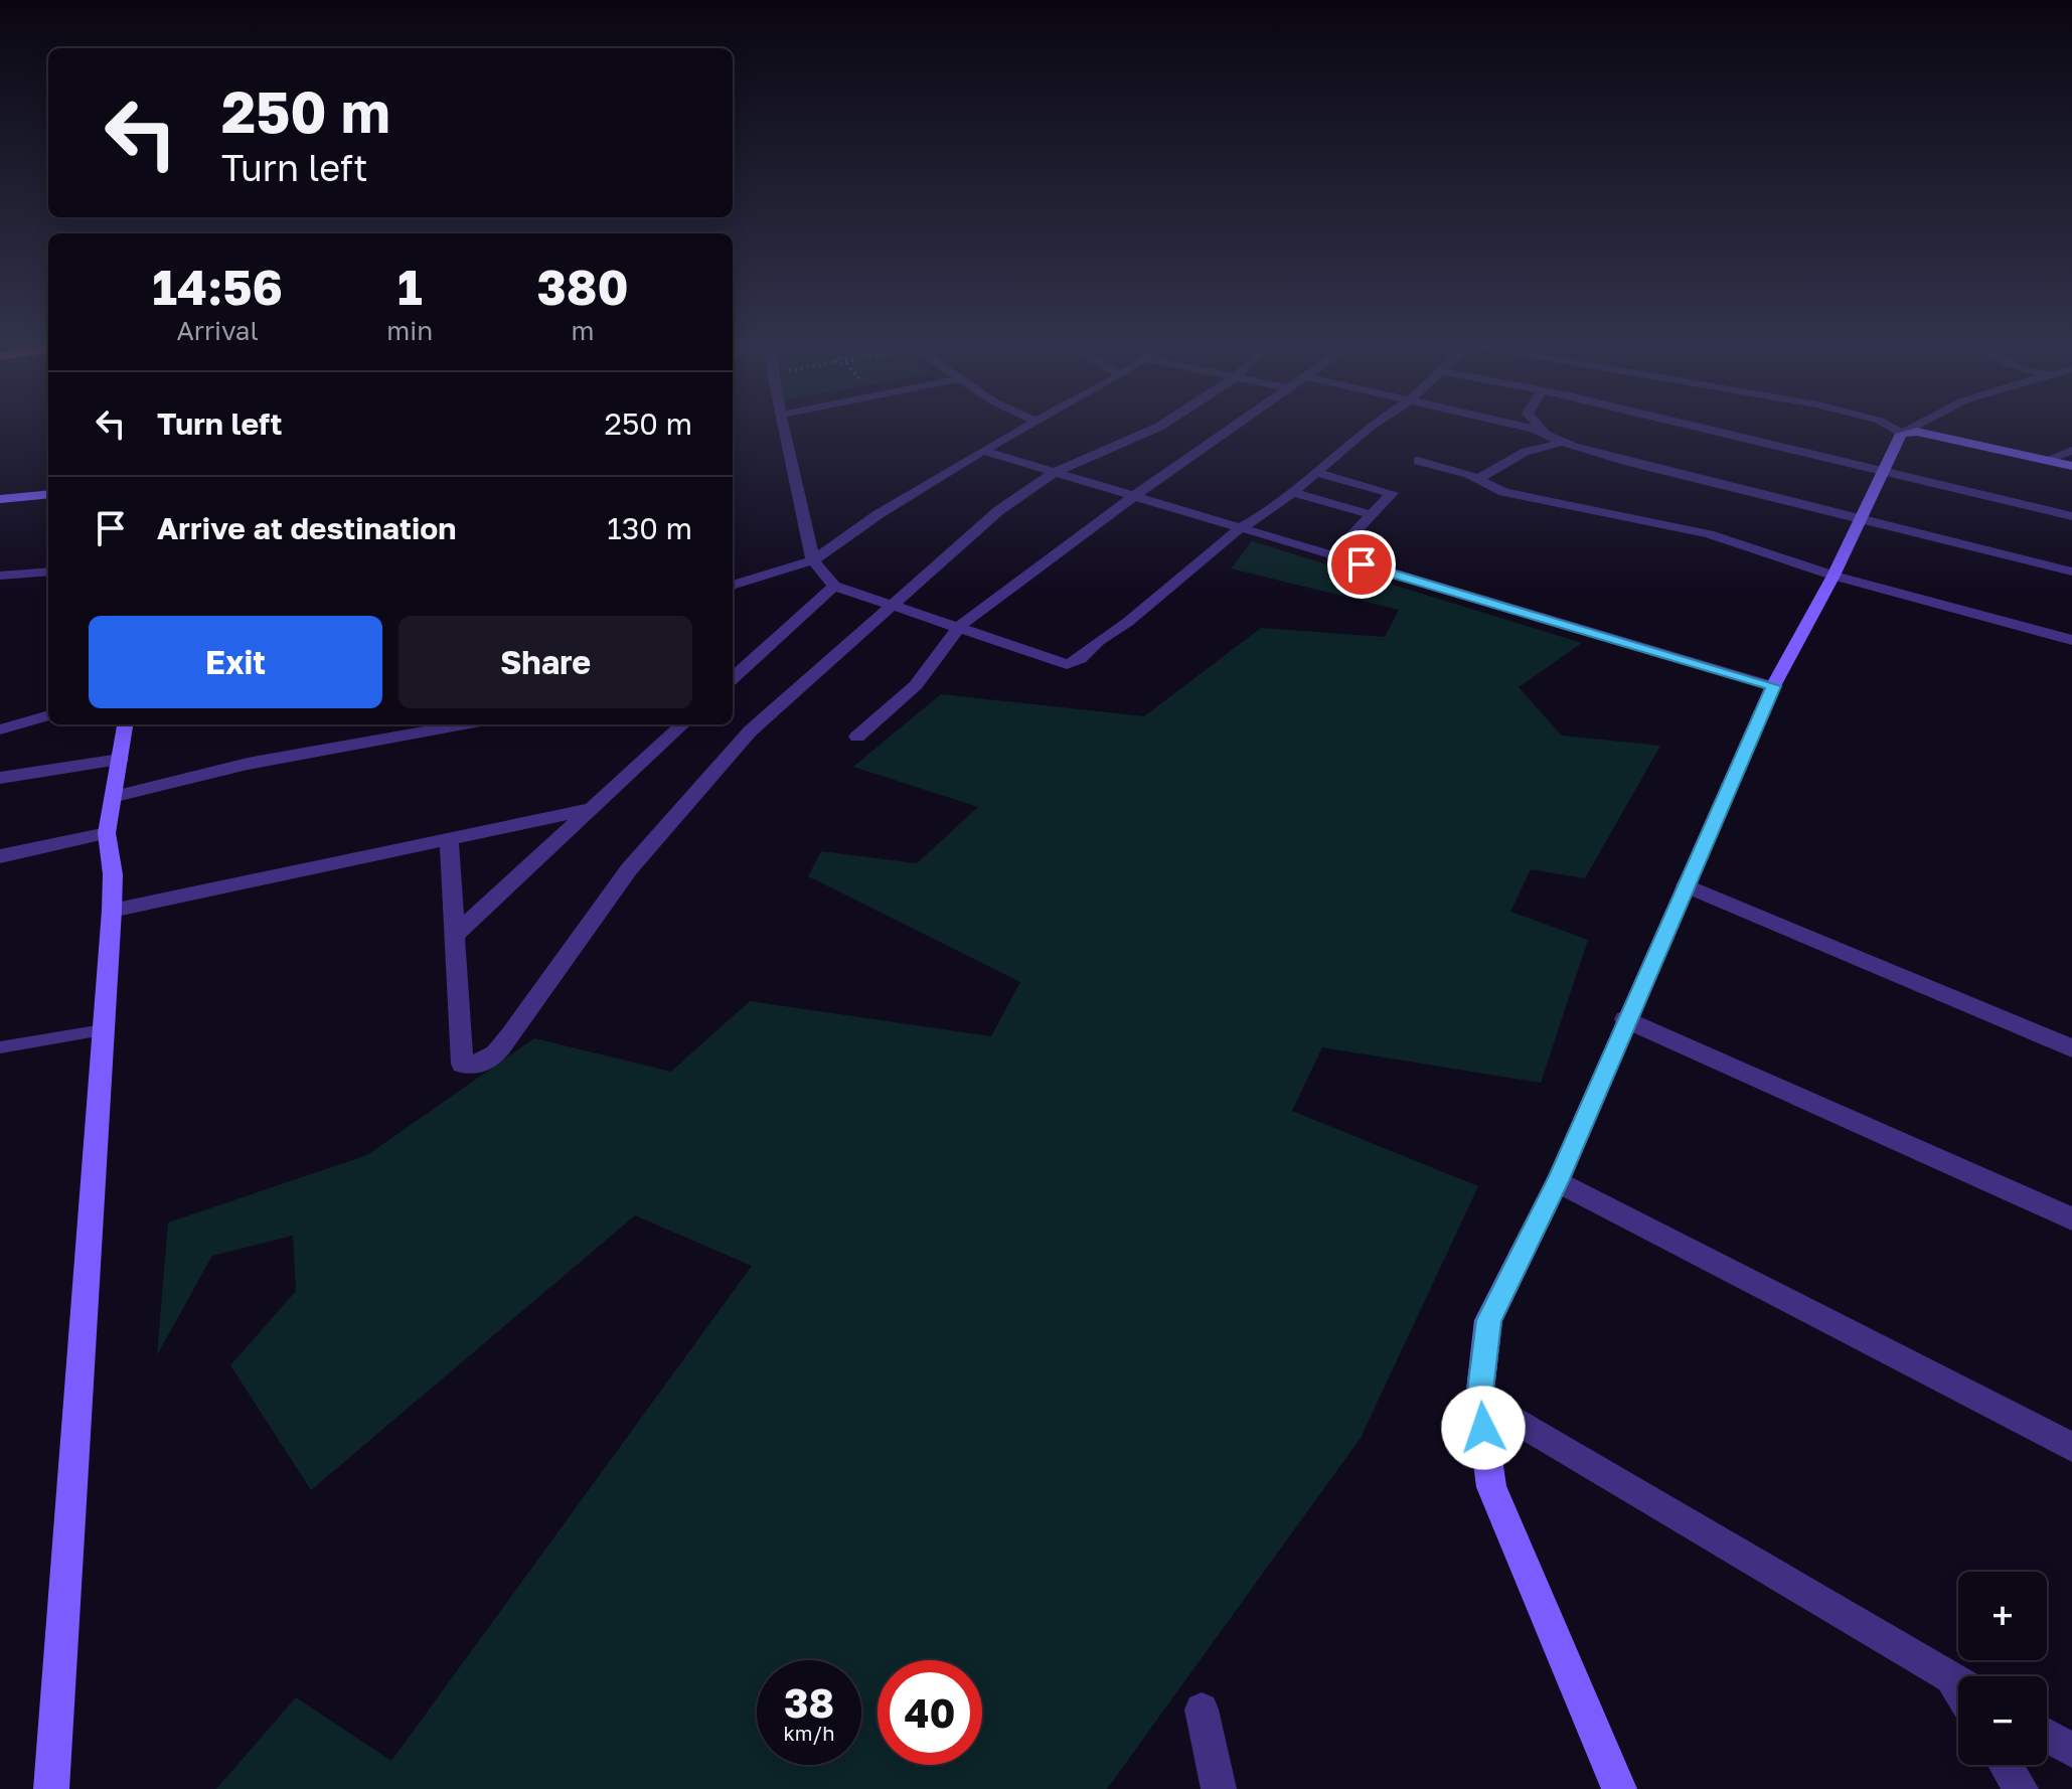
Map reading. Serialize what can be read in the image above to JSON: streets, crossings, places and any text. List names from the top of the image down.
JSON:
{
  "page": {
    "turn": ["250 m", "Turn left"],
    "eta": [
      "14:56",
      "Arrival",
      "1",
      "min",
      "380",
      "m"
    ],
    "list": [
      {
        "name": "Turn left",
        "value": "250 m"
      },
      {
        "name": "Arrive at destination",
        "value": "130 m"
      }
    ],
    "buttons": ["Exit", "Share"],
    "map_buttons": ["+", "−"],
    "speed": "38 km/h",
    "limit": "40"
  }
}
